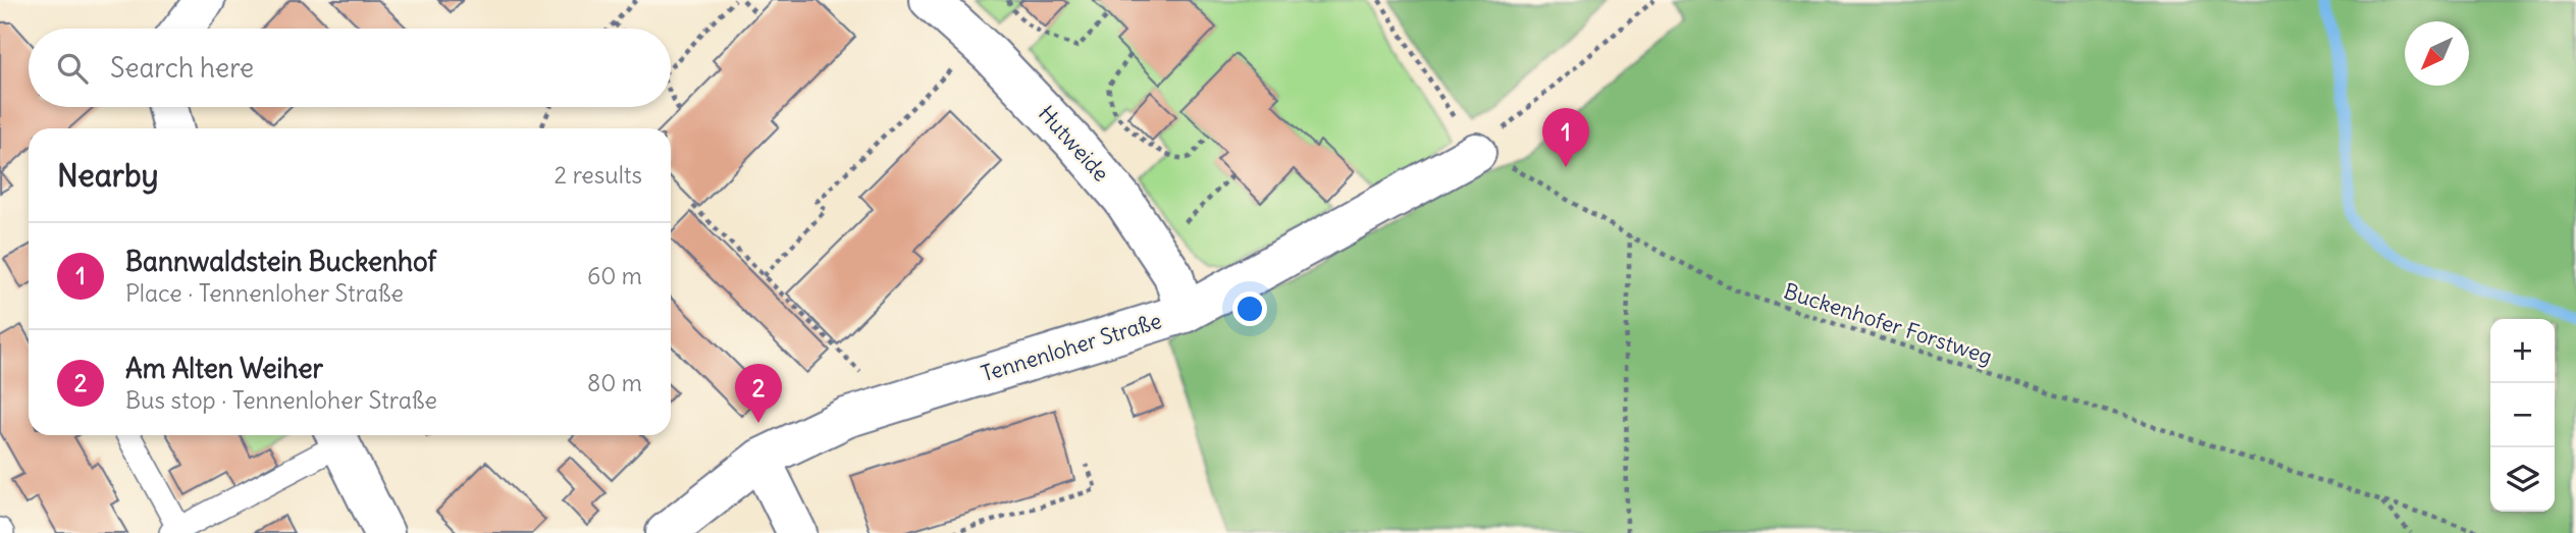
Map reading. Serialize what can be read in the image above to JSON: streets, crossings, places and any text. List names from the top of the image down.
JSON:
{
  "streets": {
    "street": ["Hutweide", "Tennenloher Straße"],
    "path": ["Buckenhofer Forstweg"]
  },
  "crossings": [
    ["Hutweide", "Tennenloher Straße"],
    ["Buckenhofer Forstweg", "Tennenloher Straße"]
  ],
  "north": "bottom left",
  "page": {
    "search": "Search here",
    "pins": ["1", "2"],
    "heading": ["Nearby", "2 results"],
    "list": [
      {
        "mark": "1",
        "name": "Bannwaldstein Buckenhof",
        "note": "Place · Tennenloher Straße",
        "value": "60 m"
      },
      {
        "mark": "2",
        "name": "Am Alten Weiher",
        "note": "Bus stop · Tennenloher Straße",
        "value": "80 m"
      }
    ],
    "map_buttons": ["+", "−"]
  }
}
